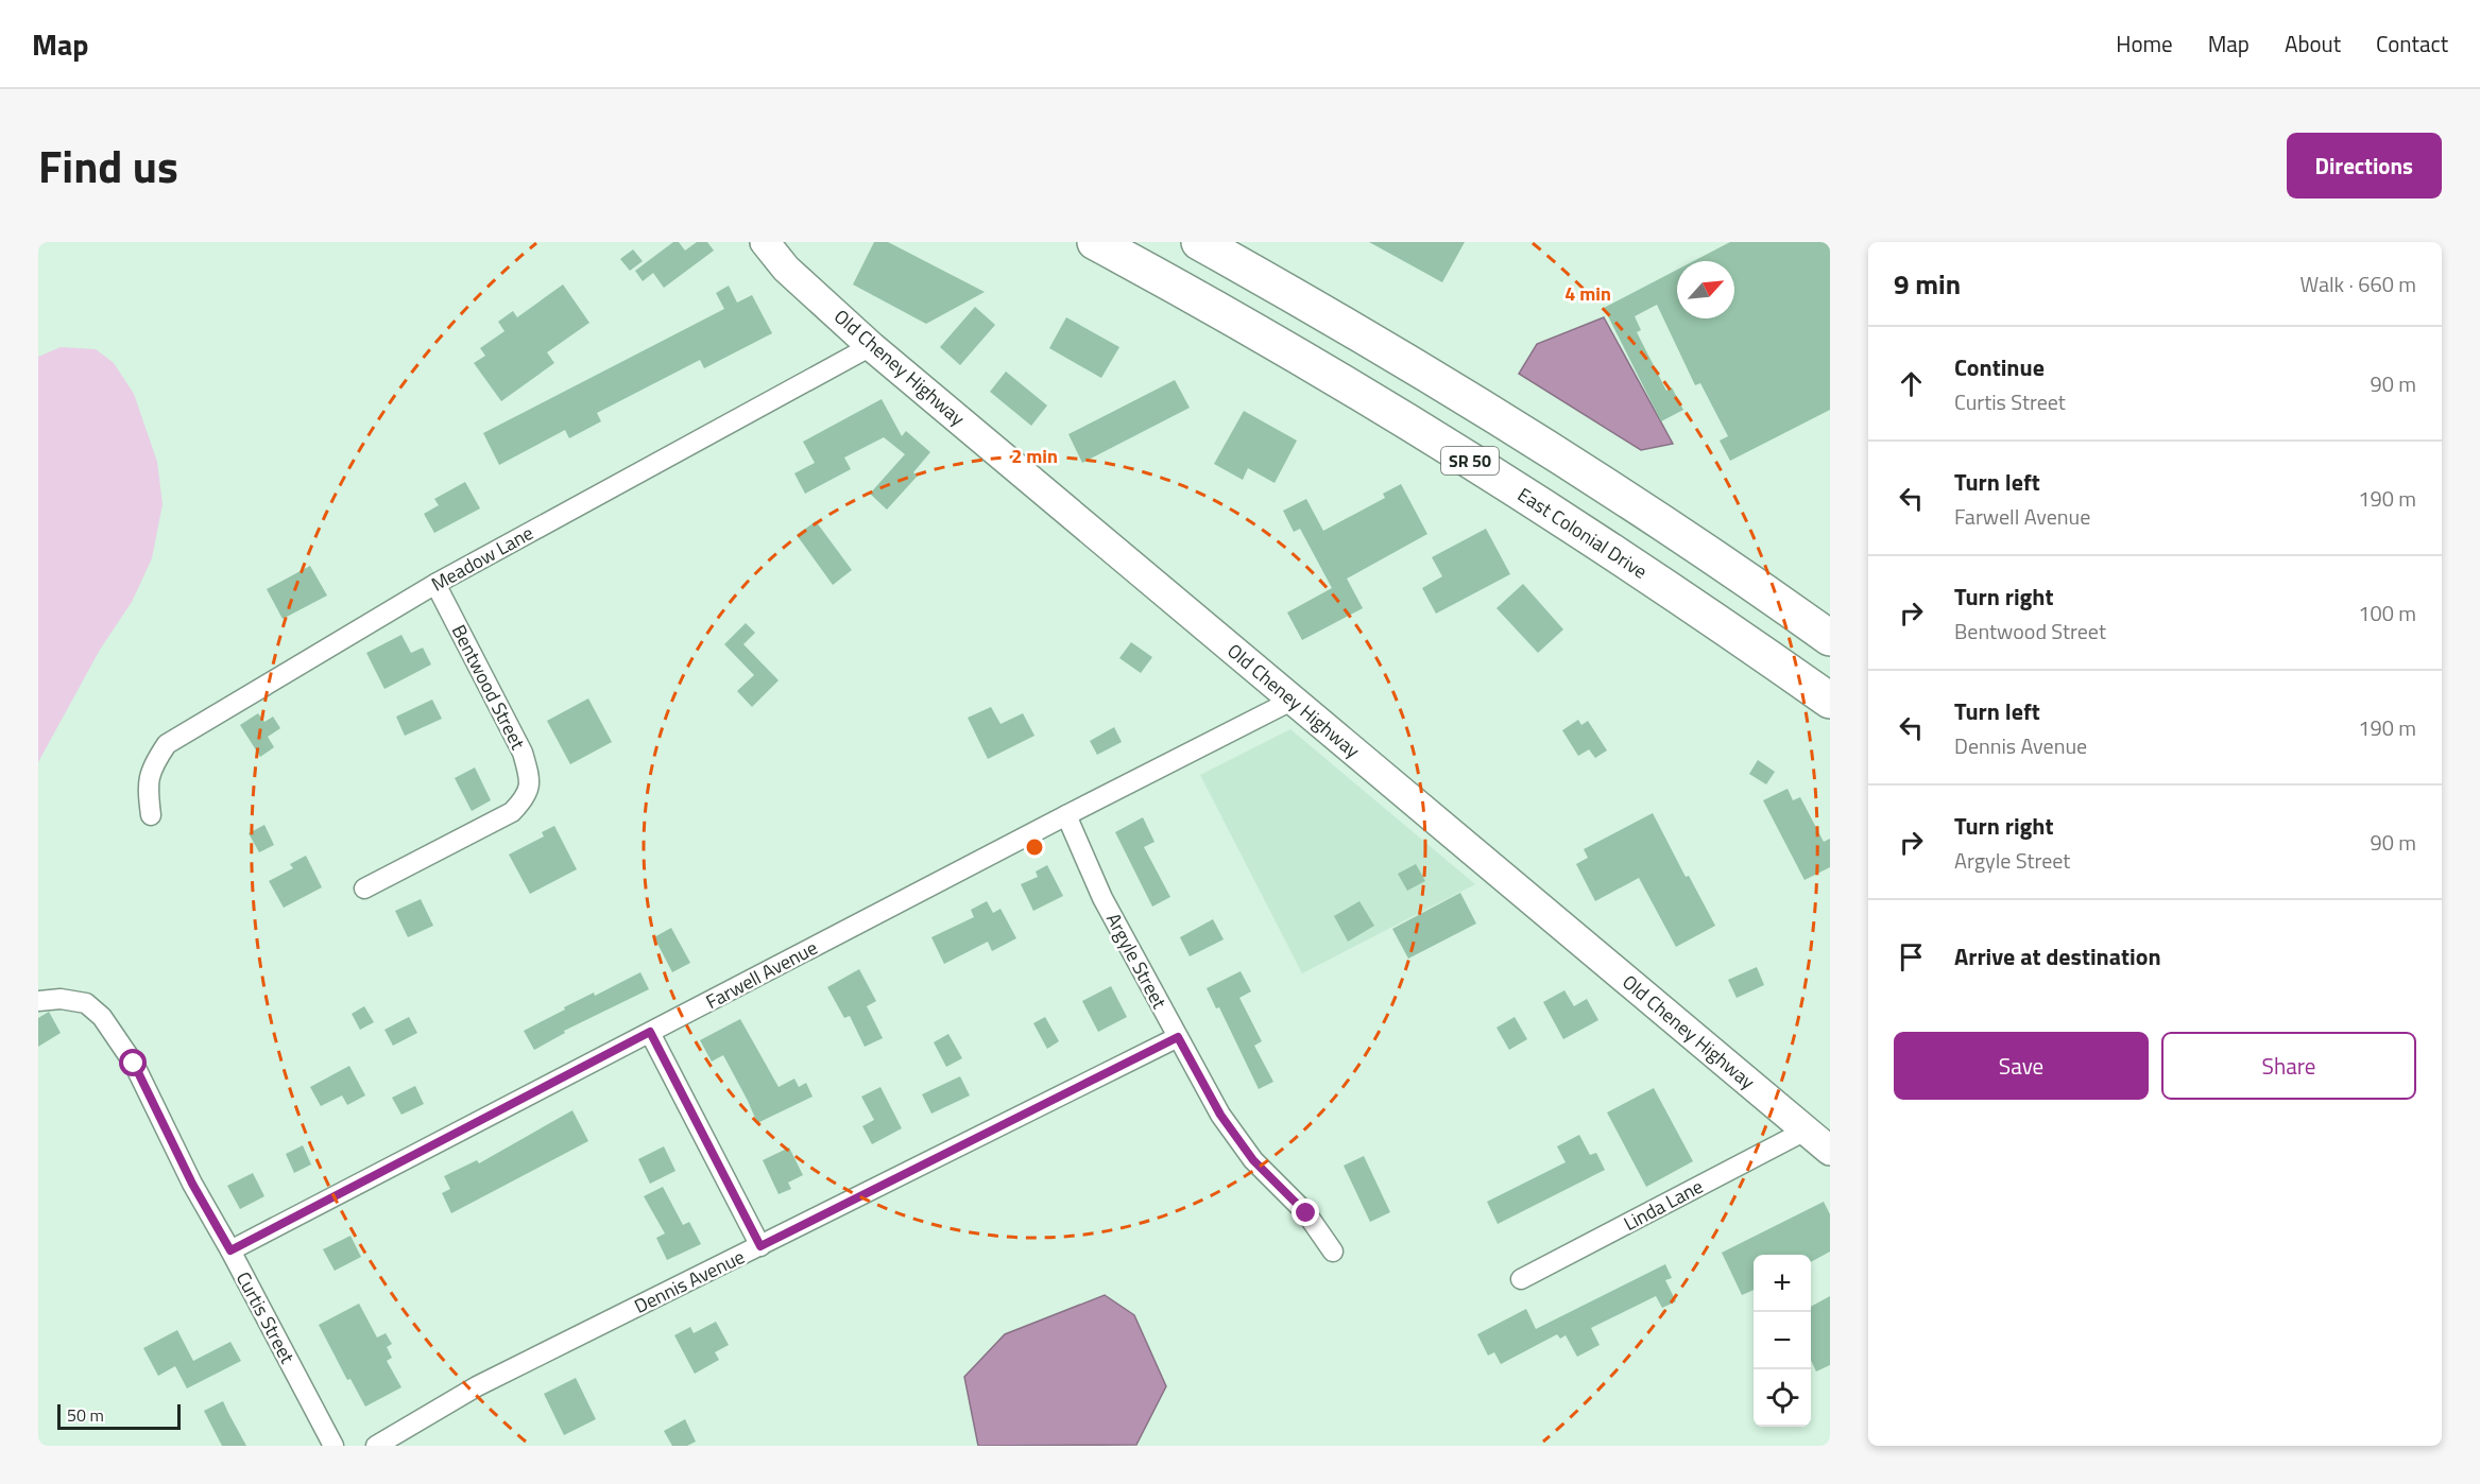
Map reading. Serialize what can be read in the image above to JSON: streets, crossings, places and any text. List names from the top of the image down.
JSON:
{
  "streets": {
    "highway": ["SR 50", "East Colonial Drive"],
    "street": [
      "Old Cheney Highway",
      "Meadow Lane",
      "Bentwood Street",
      "Argyle Street",
      "Farwell Avenue",
      "Linda Lane",
      "Dennis Avenue",
      "Curtis Street"
    ]
  },
  "crossings": [
    ["Old Cheney Highway", "Meadow Lane"],
    ["Old Cheney Highway", "Farwell Avenue"],
    ["Old Cheney Highway", "Linda Lane"],
    ["Meadow Lane", "Bentwood Street"],
    ["Argyle Street", "Farwell Avenue"],
    ["Argyle Street", "Dennis Avenue"],
    ["Farwell Avenue", "Curtis Street"]
  ],
  "scale_bar": "50 m",
  "north": "top right",
  "page": {
    "header": "Map",
    "nav": [
      "Home",
      "Map",
      "About",
      "Contact"
    ],
    "title": "Find us",
    "buttons": [
      "Directions",
      ["Save", "Share"]
    ],
    "heading": ["9 min", "Walk · 660 m"],
    "list": [
      ["Continue", "Curtis Street", "90 m"],
      ["Turn left", "Farwell Avenue", "190 m"],
      ["Turn right", "Bentwood Street", "100 m"],
      ["Turn left", "Dennis Avenue", "190 m"],
      ["Turn right", "Argyle Street", "90 m"],
      "Arrive at destination"
    ],
    "map_buttons": ["+", "−"],
    "scale": "50 m"
  },
  "rings": ["4 min", "2 min"]
}
